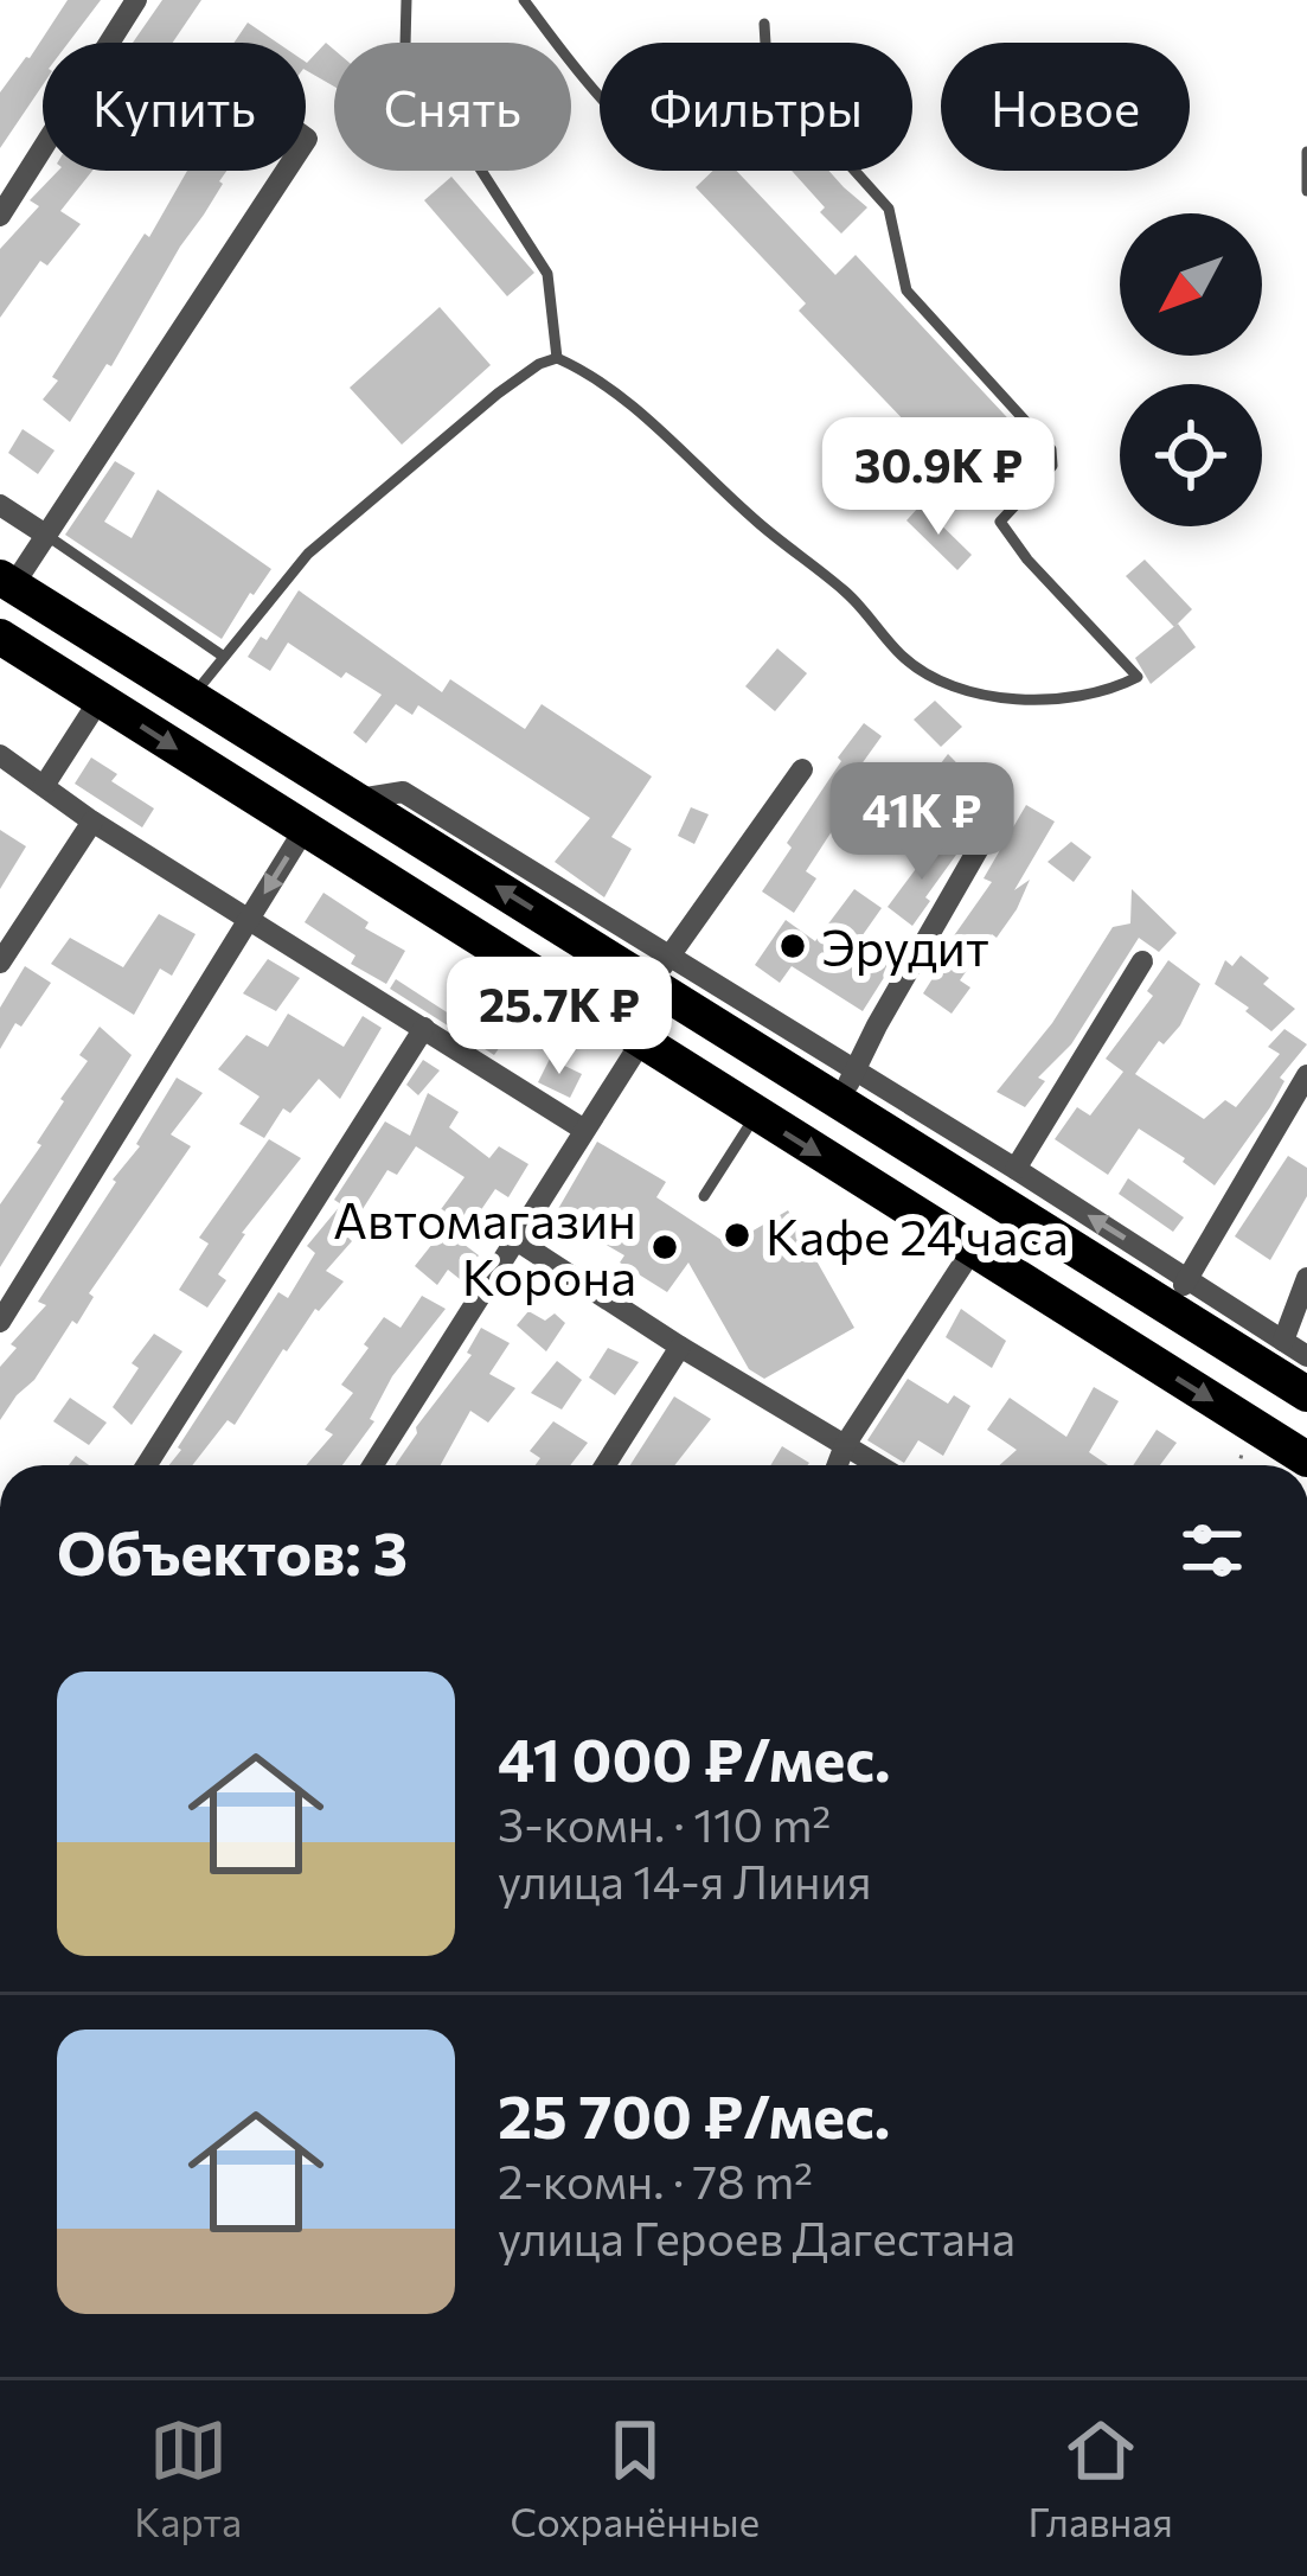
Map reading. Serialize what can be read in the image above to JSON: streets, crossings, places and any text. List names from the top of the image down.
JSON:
{
  "places": ["Эрудит", "Кафе 24 часа", "Автомагазин Корона"],
  "north": "bottom left",
  "page": {
    "chip": [
      "Купить",
      "Снять",
      "Фильтры",
      "Новое"
    ],
    "price": ["30.9K ₽", "41K ₽", "25.7K ₽"],
    "heading": "Объектов: 3",
    "list": [
      {
        "name": "41 000 ₽/мес.",
        "note": "3-комн. · 110 m² · улица 14-я Линия"
      },
      {
        "name": "25 700 ₽/мес.",
        "note": "2-комн. · 78 m² · улица Героев Дагестана"
      }
    ],
    "tabs": ["Карта", "Сохранённые", "Главная"]
  }
}
